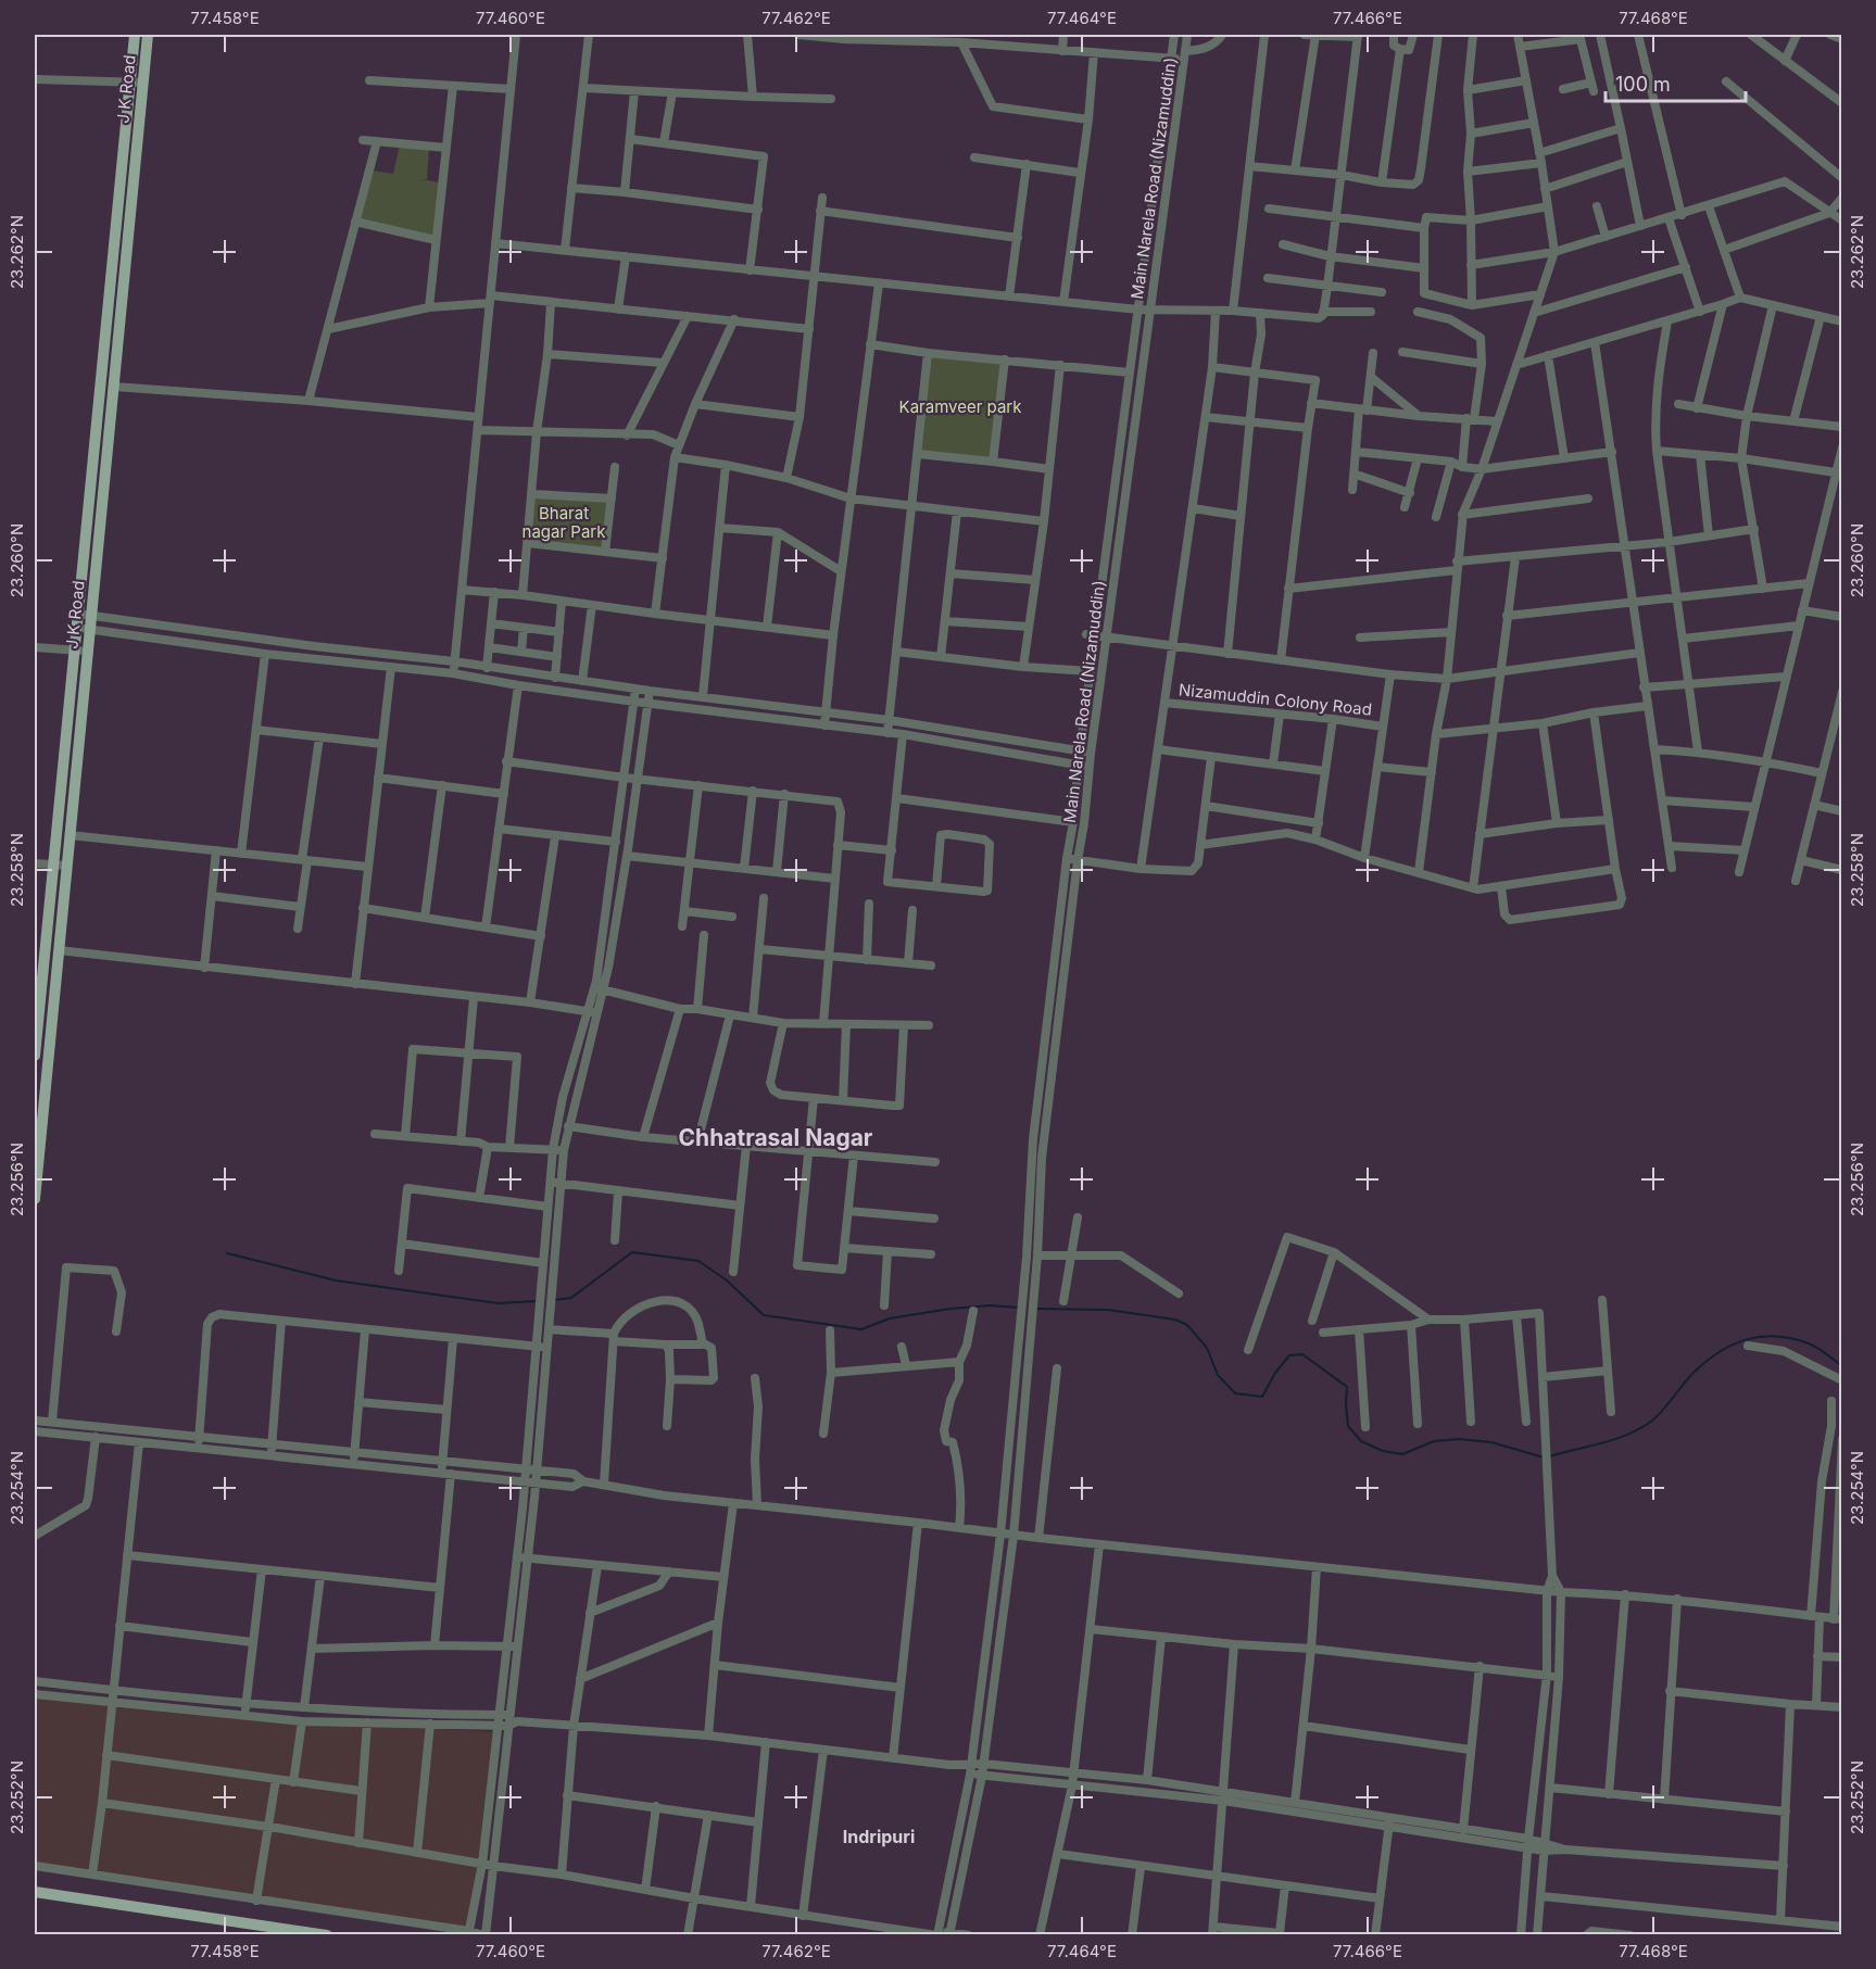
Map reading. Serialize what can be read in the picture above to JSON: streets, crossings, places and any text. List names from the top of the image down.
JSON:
{
  "streets": {
    "main road": ["J K Road"],
    "street": ["Main Narela Road (Nizamuddin)", "Nizamuddin Colony Road"]
  },
  "districts": ["Chhatrasal Nagar", "Indripuri"],
  "parks": ["Karamveer park", "Bharat nagar Park"],
  "scale_bar": "100 m",
  "coordinates": [
    "77.458°E",
    "77.460°E",
    "77.462°E",
    "77.464°E",
    "77.466°E",
    "77.468°E",
    "23.262°N",
    "23.260°N",
    "23.258°N",
    "23.256°N",
    "23.254°N",
    "23.252°N"
  ]
}
